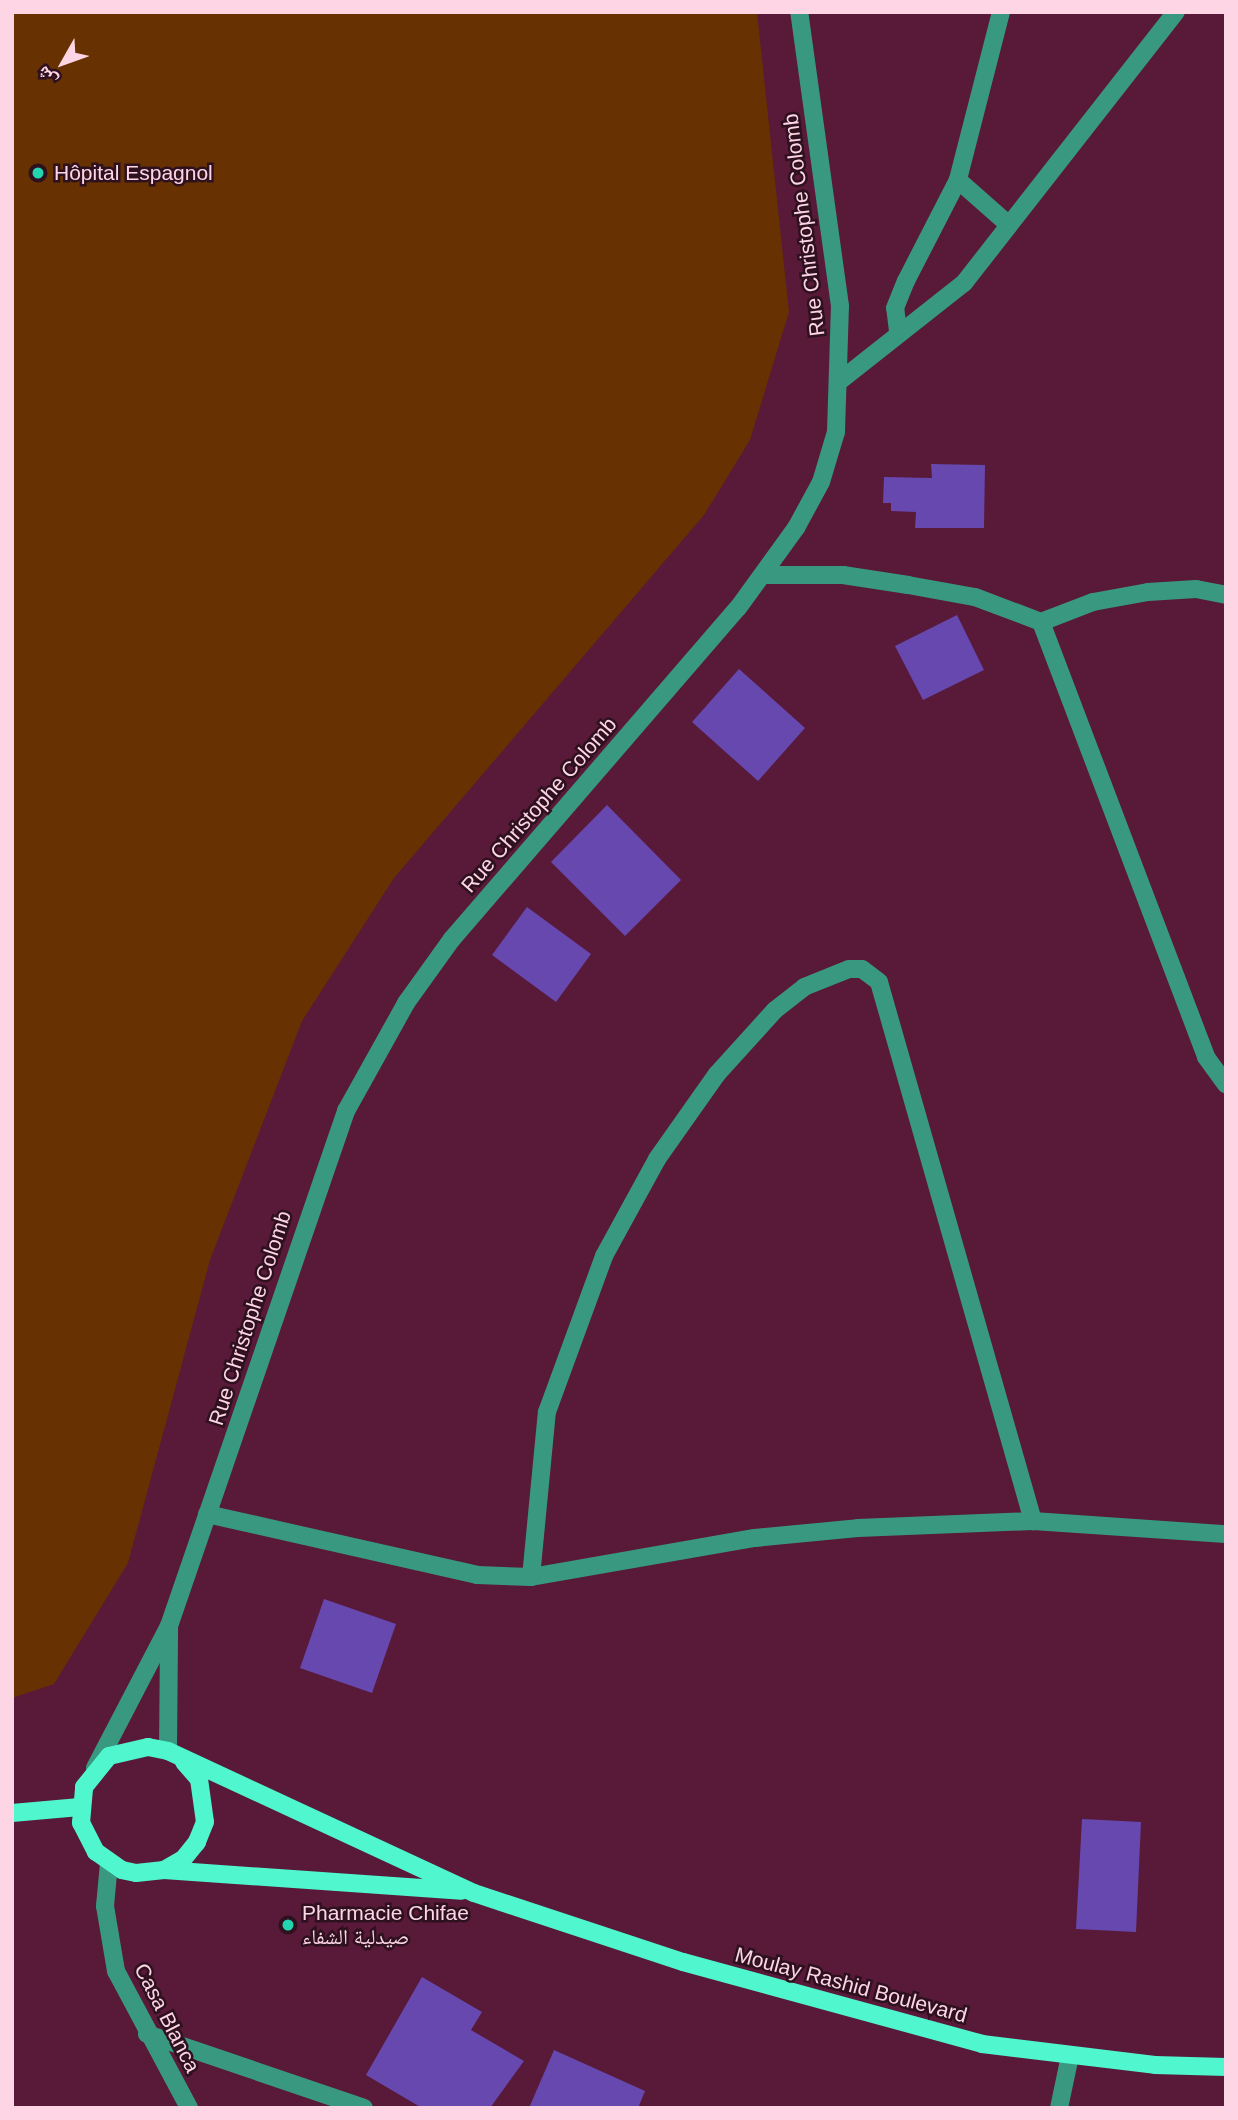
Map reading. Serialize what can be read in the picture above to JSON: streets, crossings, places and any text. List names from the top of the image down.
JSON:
{
  "streets": {
    "main road": ["Moulay Rashid Boulevard"],
    "street": ["Rue Christophe Colomb", "Casa Blanca"]
  },
  "crossings": [
    ["Rue Christophe Colomb", "Casa Blanca"]
  ],
  "places": ["Hôpital Espagnol", "Pharmacie Chifae صيدلية الشفاء"],
  "north": "bottom left"
}
